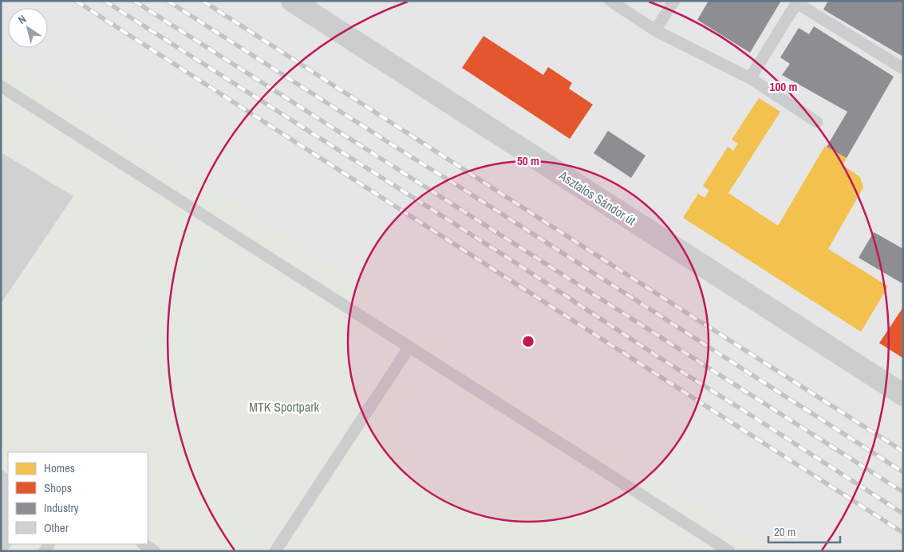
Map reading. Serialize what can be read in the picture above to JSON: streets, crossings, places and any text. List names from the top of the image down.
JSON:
{
  "streets": {
    "street": ["Asztalos Sándor út"]
  },
  "parks": ["MTK Sportpark"],
  "legend": [
    "Homes",
    "Shops",
    "Industry",
    "Other"
  ],
  "scale_bar": "20 m",
  "north": "top left",
  "rings": ["100 m", "50 m"]
}
